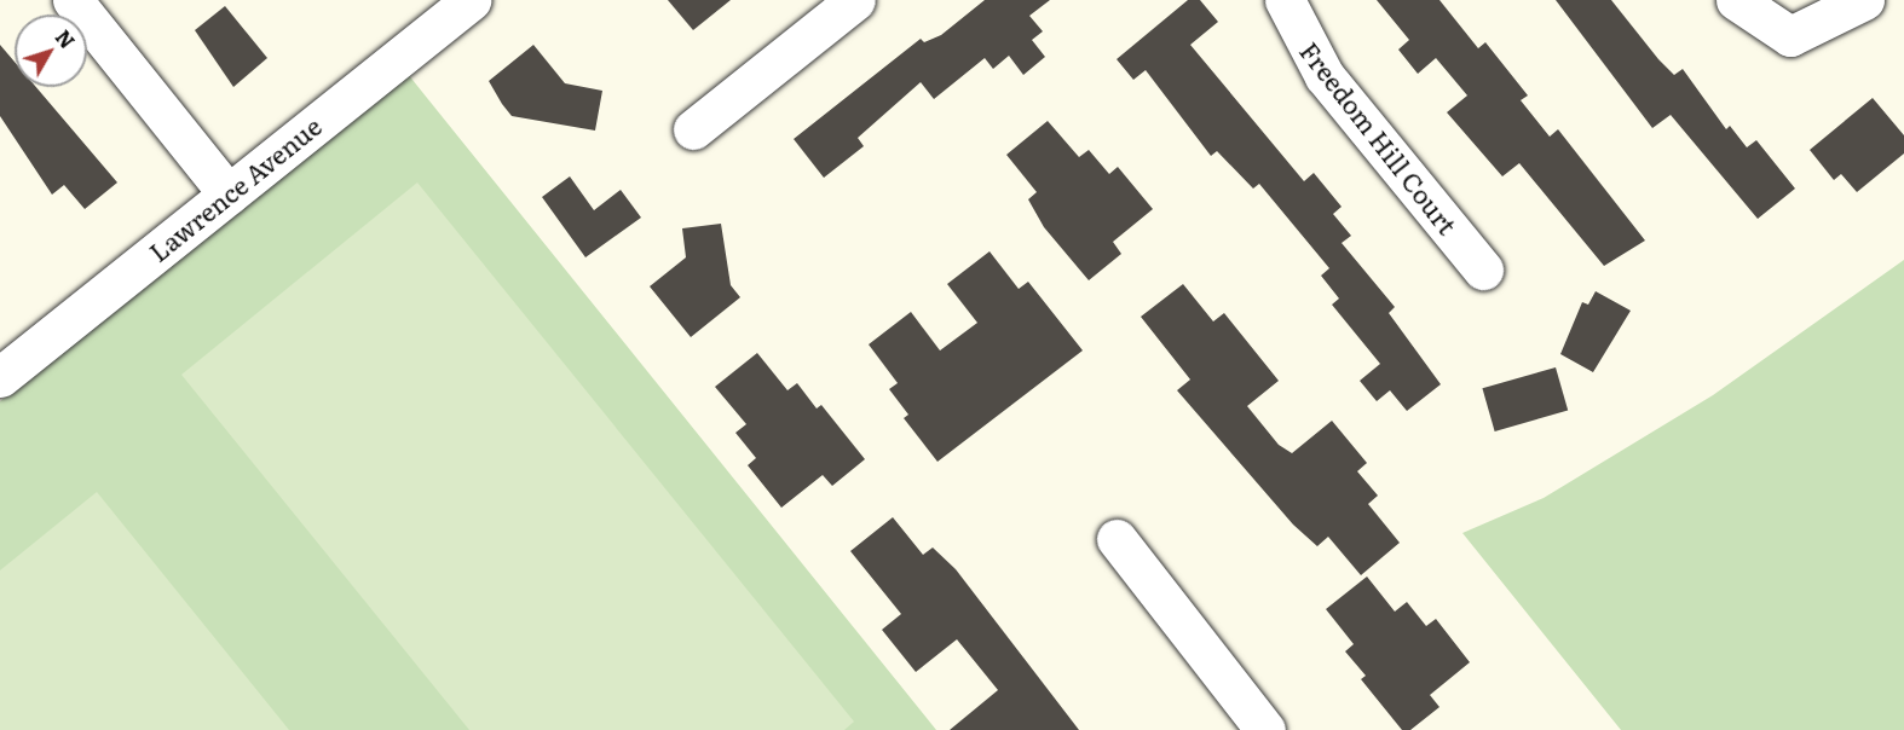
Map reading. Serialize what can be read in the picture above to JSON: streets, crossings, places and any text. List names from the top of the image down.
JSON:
{
  "streets": {
    "street": ["Freedom Hill Court", "Lawrence Avenue"]
  },
  "north": "top right"
}
